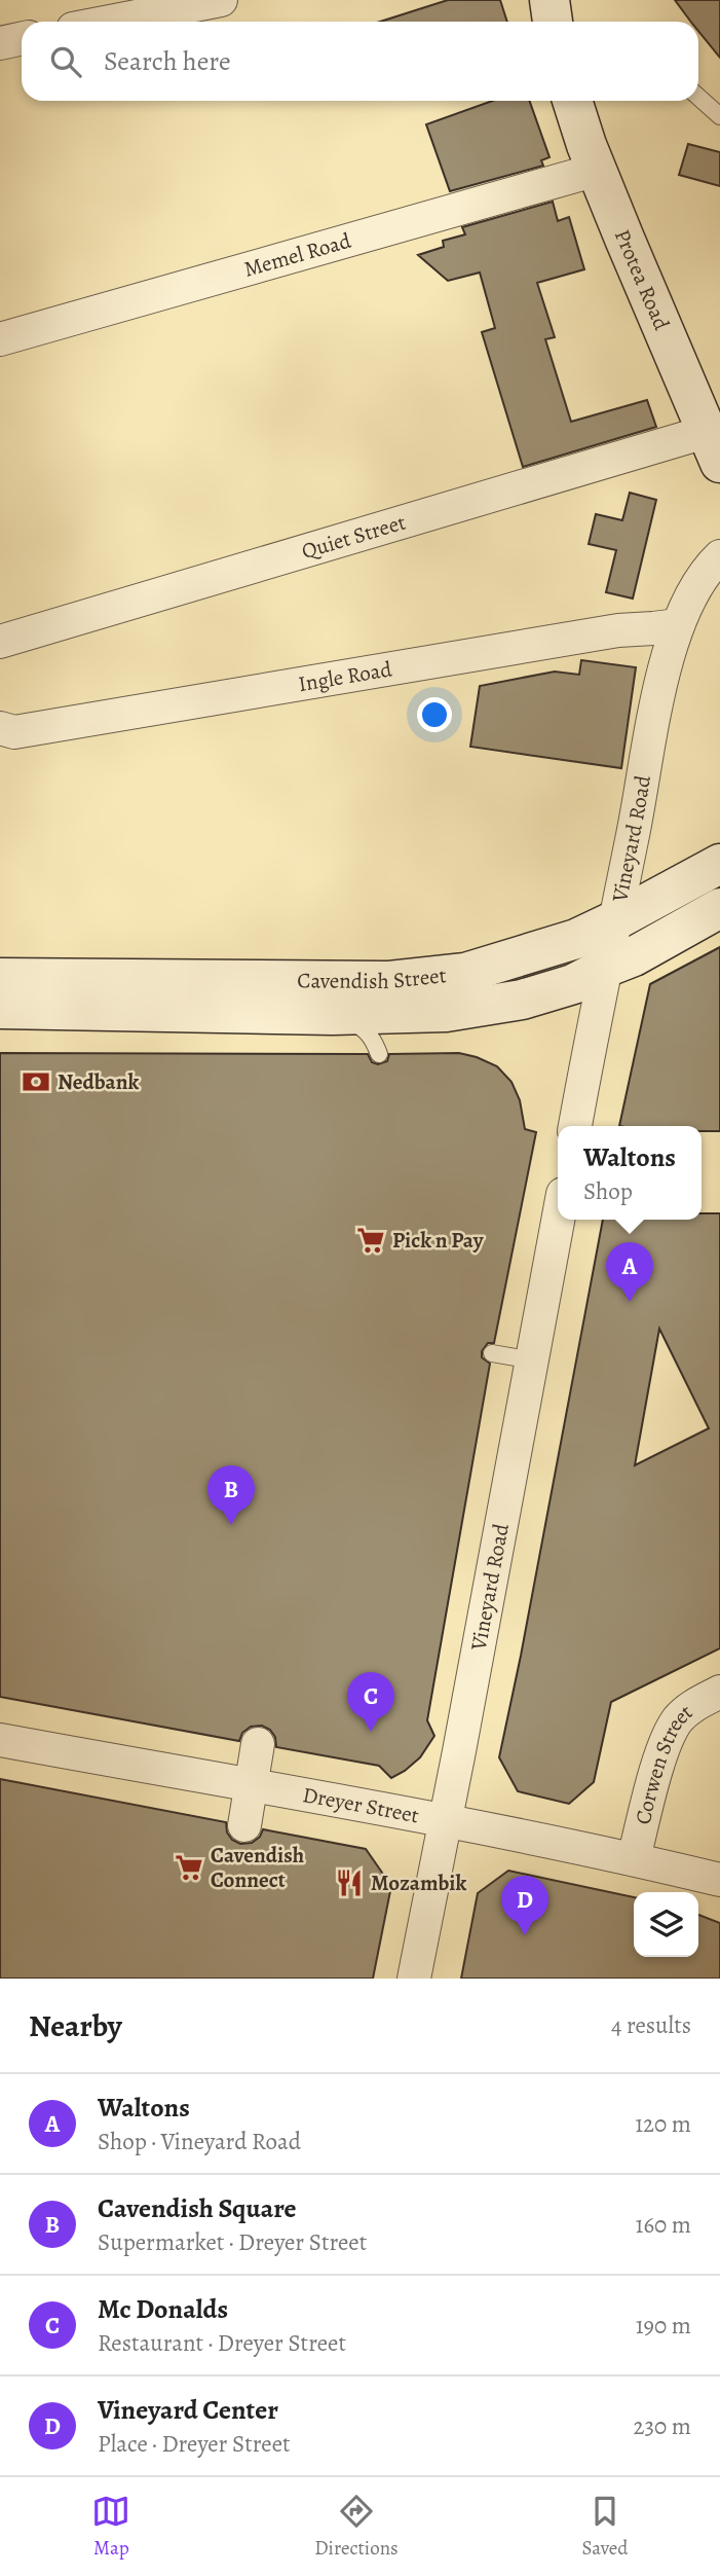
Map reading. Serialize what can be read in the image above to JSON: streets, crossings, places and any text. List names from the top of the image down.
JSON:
{
  "streets": {
    "street": [
      "Memel Road",
      "Protea Road",
      "Quiet Street",
      "Ingle Road",
      "Vineyard Road",
      "Cavendish Street",
      "Corwen Street",
      "Dreyer Street"
    ]
  },
  "crossings": [
    ["Memel Road", "Protea Road"],
    ["Protea Road", "Quiet Street"],
    ["Ingle Road", "Vineyard Road"],
    ["Vineyard Road", "Cavendish Street"],
    ["Vineyard Road", "Dreyer Street"],
    ["Corwen Street", "Dreyer Street"]
  ],
  "places": {
    "bank": ["Nedbank"],
    "supermarket": ["Pick n Pay", "Cavendish Connect"],
    "restaurant": ["Mozambik"]
  },
  "page": {
    "search": "Search here",
    "popup": ["Waltons", "Shop"],
    "pins": [
      "A",
      "B",
      "C",
      "D"
    ],
    "heading": ["Nearby", "4 results"],
    "list": [
      {
        "mark": "A",
        "name": "Waltons",
        "note": "Shop · Vineyard Road",
        "value": "120 m"
      },
      {
        "mark": "B",
        "name": "Cavendish Square",
        "note": "Supermarket · Dreyer Street",
        "value": "160 m"
      },
      {
        "mark": "C",
        "name": "Mc Donalds",
        "note": "Restaurant · Dreyer Street",
        "value": "190 m"
      },
      {
        "mark": "D",
        "name": "Vineyard Center",
        "note": "Place · Dreyer Street",
        "value": "230 m"
      }
    ],
    "nav": ["Map", "Directions", "Saved"]
  }
}
